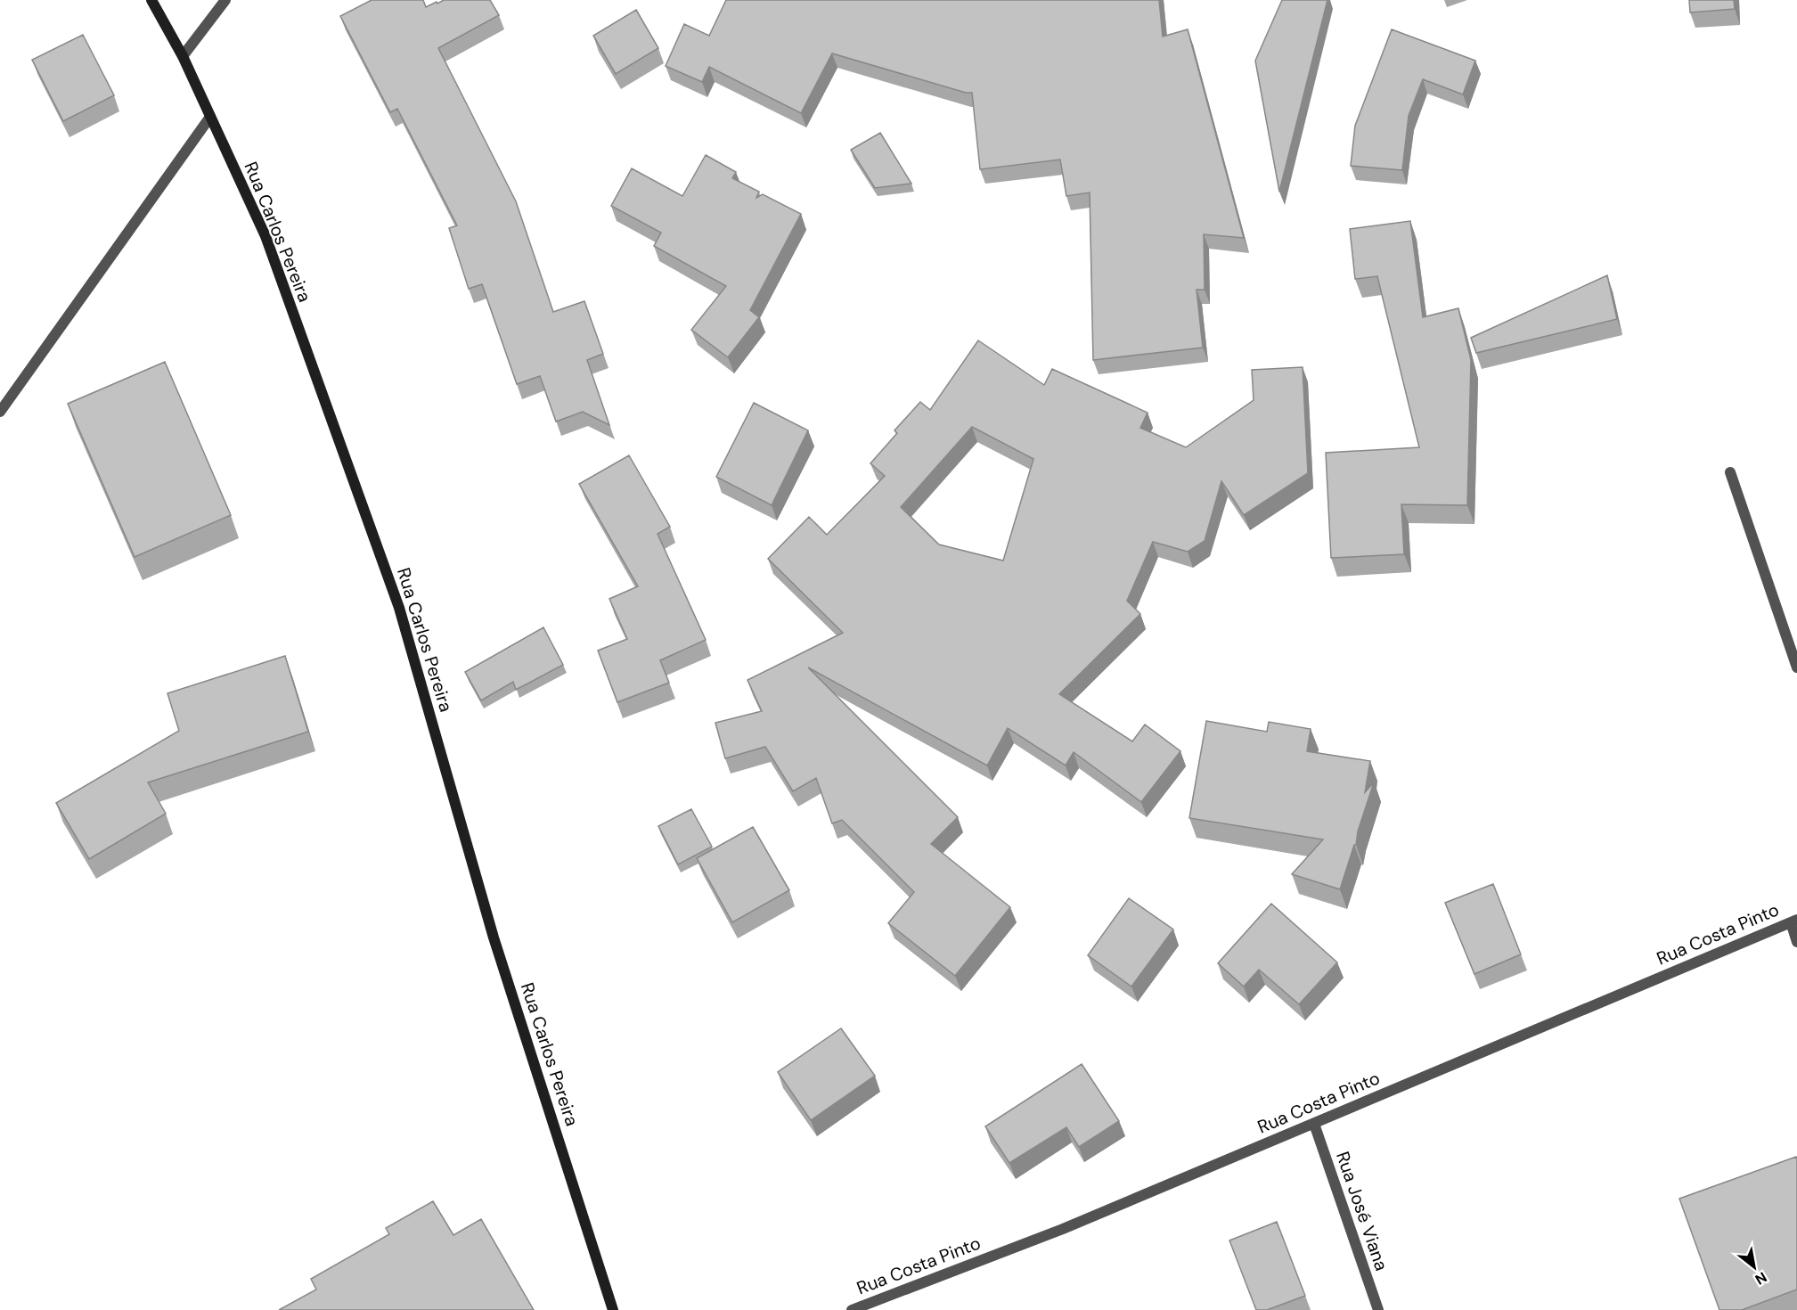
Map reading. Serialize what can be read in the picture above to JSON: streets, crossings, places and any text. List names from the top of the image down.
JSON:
{
  "streets": {
    "street": ["Rua Carlos Pereira", "Rua Costa Pinto", "Rua José Viana"]
  },
  "crossings": [
    ["Rua Costa Pinto", "Rua José Viana"]
  ],
  "north": "bottom right"
}
